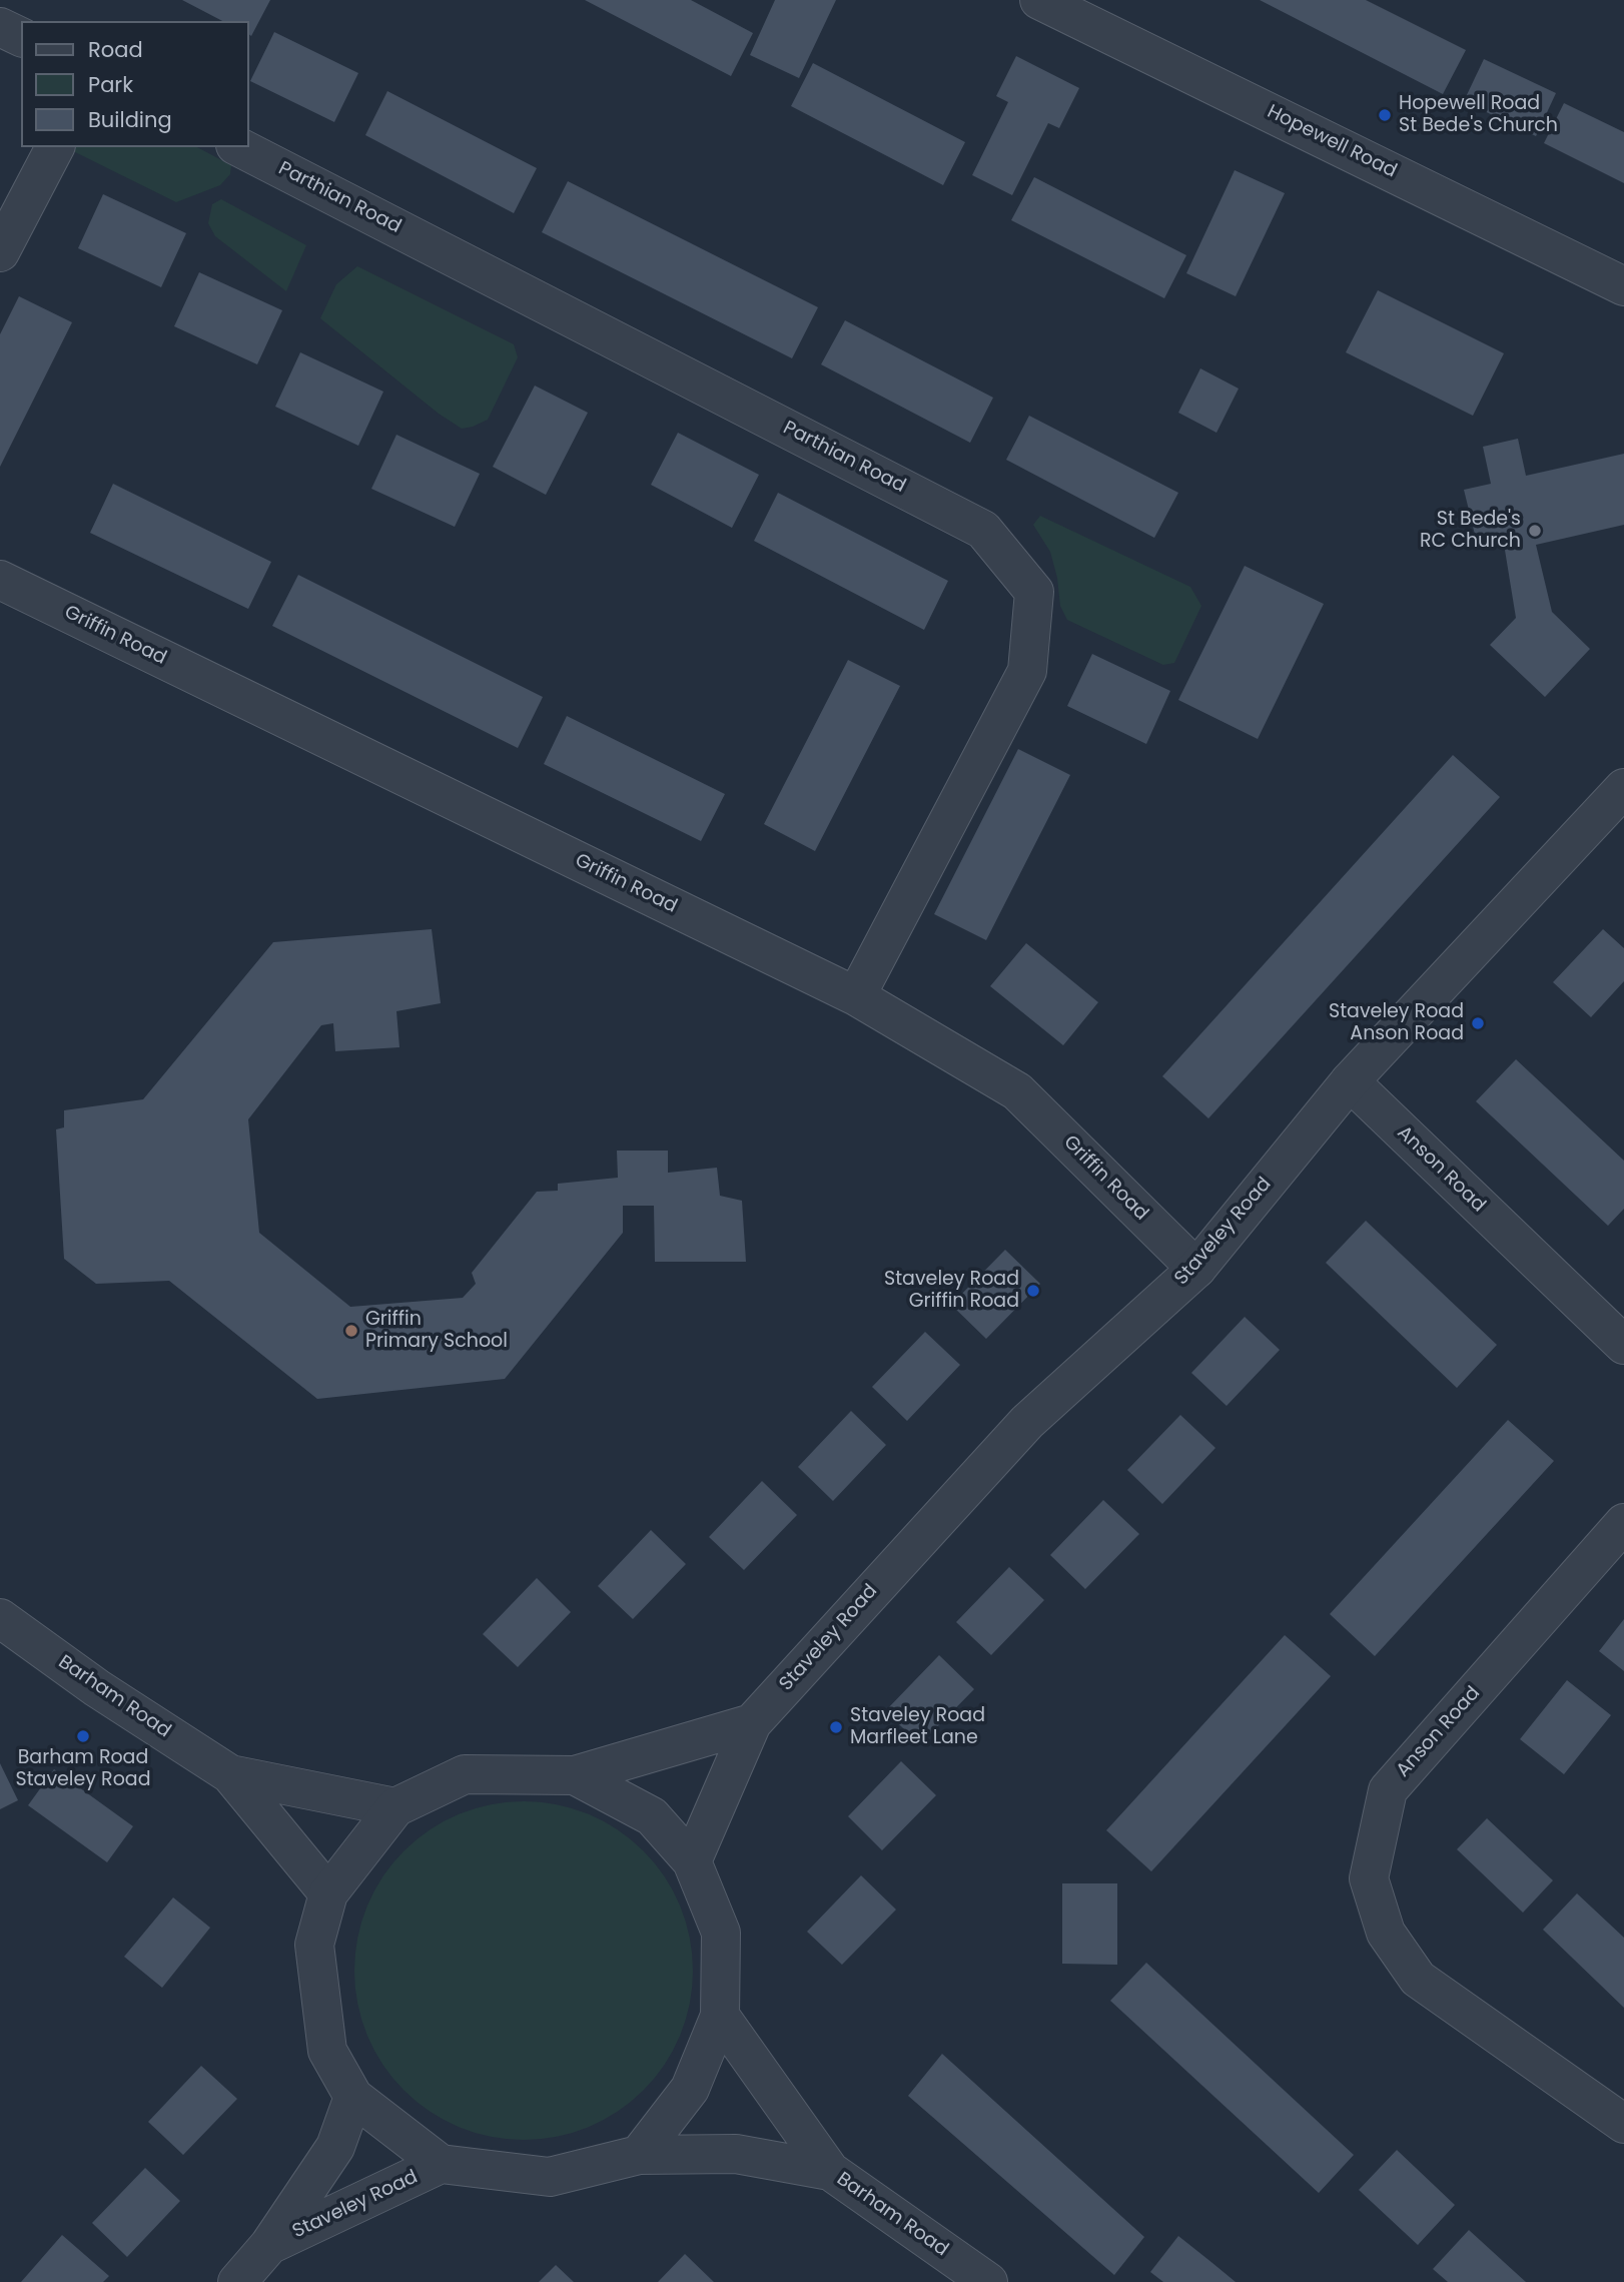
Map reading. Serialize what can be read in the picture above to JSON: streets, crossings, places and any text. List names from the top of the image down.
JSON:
{
  "streets": {
    "street": [
      "Hopewell Road",
      "Parthian Road",
      "Griffin Road",
      "Anson Road",
      "Staveley Road",
      "Barham Road"
    ]
  },
  "crossings": [
    ["Parthian Road", "Griffin Road"],
    ["Griffin Road", "Staveley Road"],
    ["Anson Road", "Staveley Road"],
    ["Staveley Road", "Barham Road"]
  ],
  "places": [
    "Hopewell Road St Bede's Church",
    "St Bede's RC Church",
    "Staveley Road Anson Road",
    "Staveley Road Griffin Road",
    "Griffin Primary School",
    "Staveley Road Marfleet Lane",
    "Barham Road Staveley Road"
  ],
  "legend": ["Road", "Park", "Building"]
}
